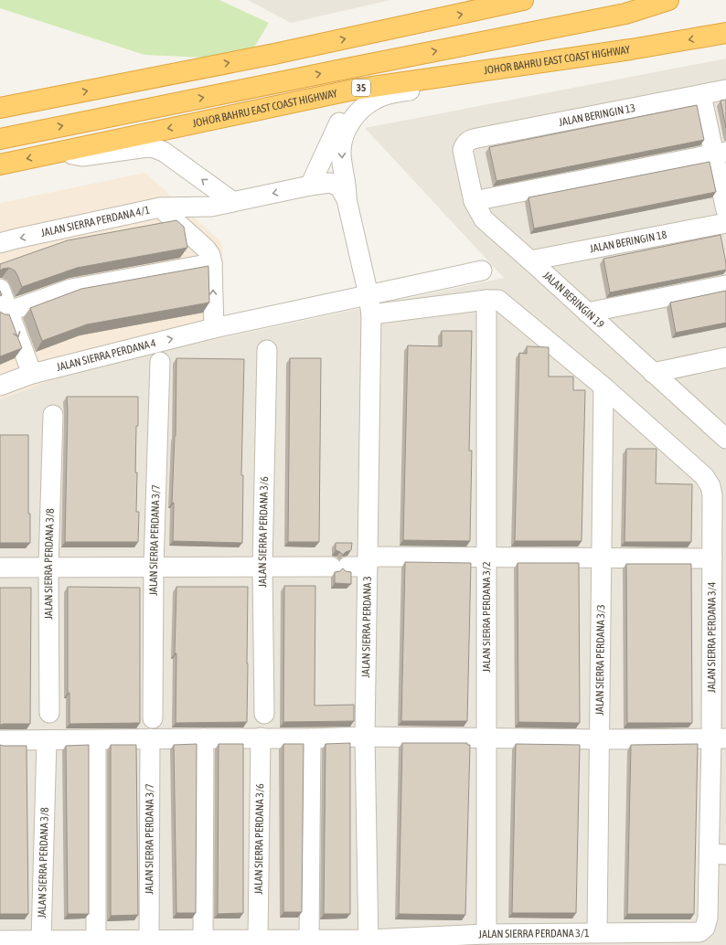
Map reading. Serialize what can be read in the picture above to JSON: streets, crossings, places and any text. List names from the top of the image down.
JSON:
{
  "streets": {
    "highway": ["JOHOR BAHRU EAST COAST HIGHWAY", "35"],
    "street": [
      "JALAN BERINGIN 13",
      "JALAN SIERRA PERDANA 4/1",
      "JALAN BERINGIN 18",
      "JALAN BERINGIN 19",
      "JALAN SIERRA PERDANA 4",
      "JALAN SIERRA PERDANA 3/6",
      "JALAN SIERRA PERDANA 3/7",
      "JALAN SIERRA PERDANA 3/8",
      "JALAN SIERRA PERDANA 3/2",
      "JALAN SIERRA PERDANA 3",
      "JALAN SIERRA PERDANA 3/4",
      "JALAN SIERRA PERDANA 3/3",
      "JALAN SIERRA PERDANA 3/1"
    ]
  },
  "crossings": [
    ["JALAN BERINGIN 13", "JALAN BERINGIN 19"],
    ["JALAN SIERRA PERDANA 4/1", "JALAN SIERRA PERDANA 4"],
    ["JALAN BERINGIN 18", "JALAN BERINGIN 19"],
    ["JALAN SIERRA PERDANA 4", "JALAN SIERRA PERDANA 3"],
    ["JALAN SIERRA PERDANA 3/6", "JALAN SIERRA PERDANA 3/1"],
    ["JALAN SIERRA PERDANA 3/7", "JALAN SIERRA PERDANA 3/1"],
    ["JALAN SIERRA PERDANA 3/8", "JALAN SIERRA PERDANA 3/1"],
    ["JALAN SIERRA PERDANA 3/2", "JALAN SIERRA PERDANA 3/4"],
    ["JALAN SIERRA PERDANA 3/2", "JALAN SIERRA PERDANA 3/1"],
    ["JALAN SIERRA PERDANA 3", "JALAN SIERRA PERDANA 3/4"],
    ["JALAN SIERRA PERDANA 3", "JALAN SIERRA PERDANA 3/1"],
    ["JALAN SIERRA PERDANA 3/4", "JALAN SIERRA PERDANA 3/3"],
    ["JALAN SIERRA PERDANA 3/4", "JALAN SIERRA PERDANA 3/1"],
    ["JALAN SIERRA PERDANA 3/3", "JALAN SIERRA PERDANA 3/1"]
  ]
}
